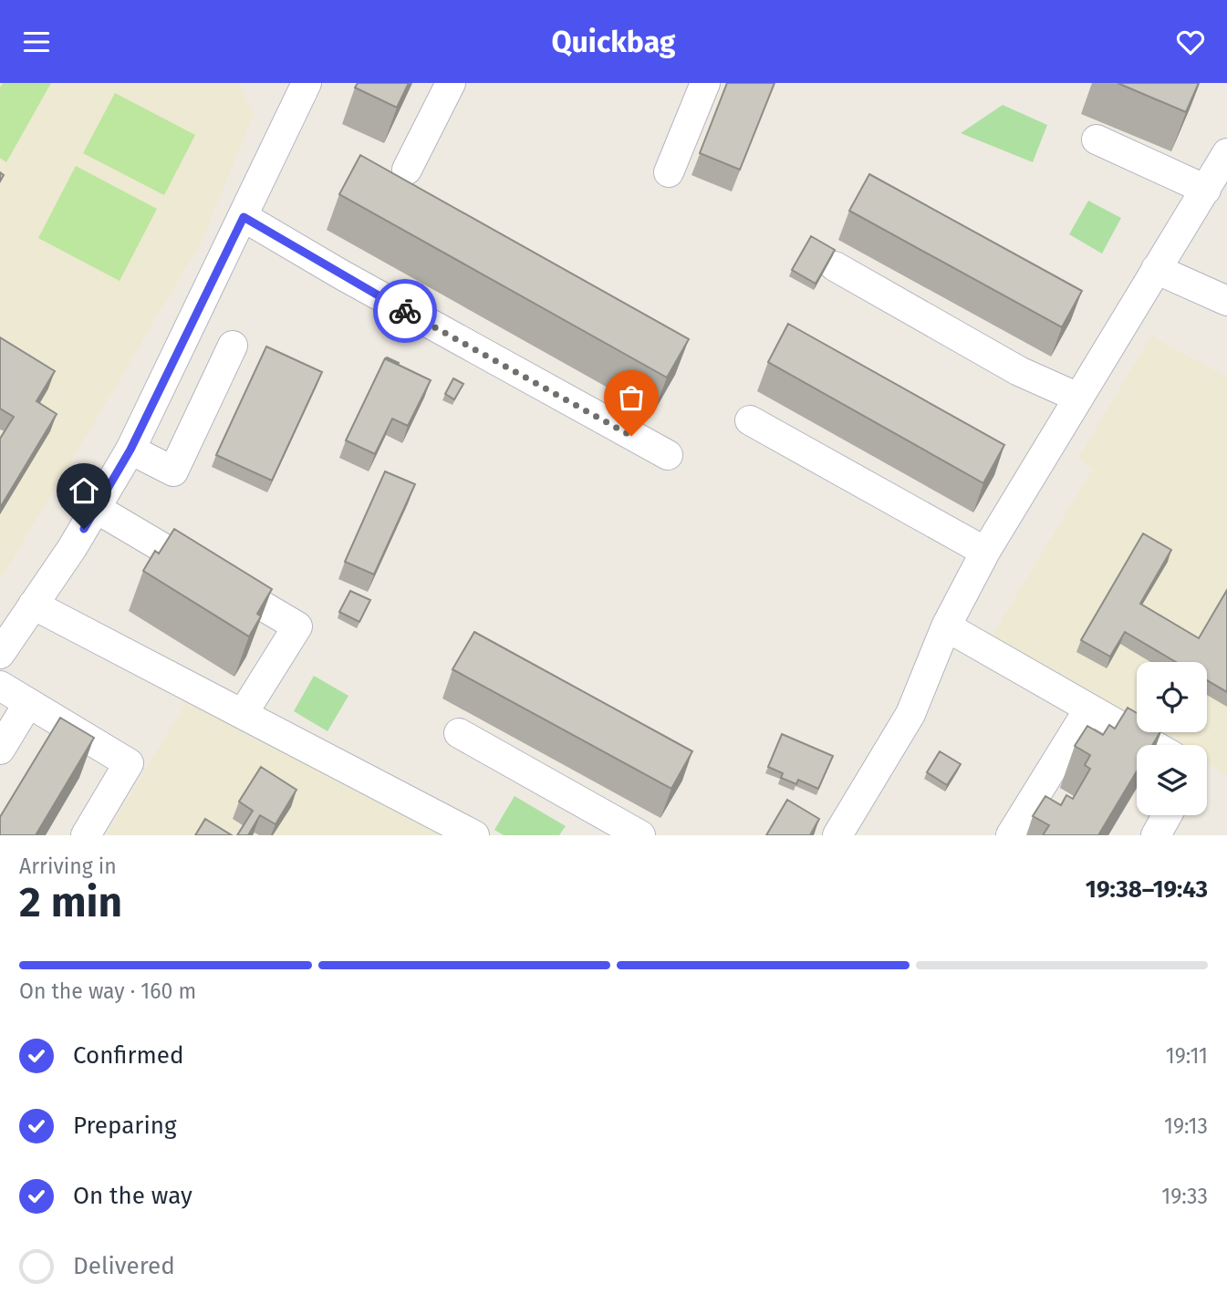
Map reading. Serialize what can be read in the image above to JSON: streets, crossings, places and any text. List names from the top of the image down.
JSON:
{
  "page": {
    "header": "Quickbag",
    "heading": ["2 min", "Arriving in", "19:38–19:43"],
    "bar": "On the way · 160 m",
    "list": [
      ["Confirmed", "19:11"],
      ["Preparing", "19:13"],
      ["On the way", "19:33"],
      "Delivered"
    ]
  }
}
